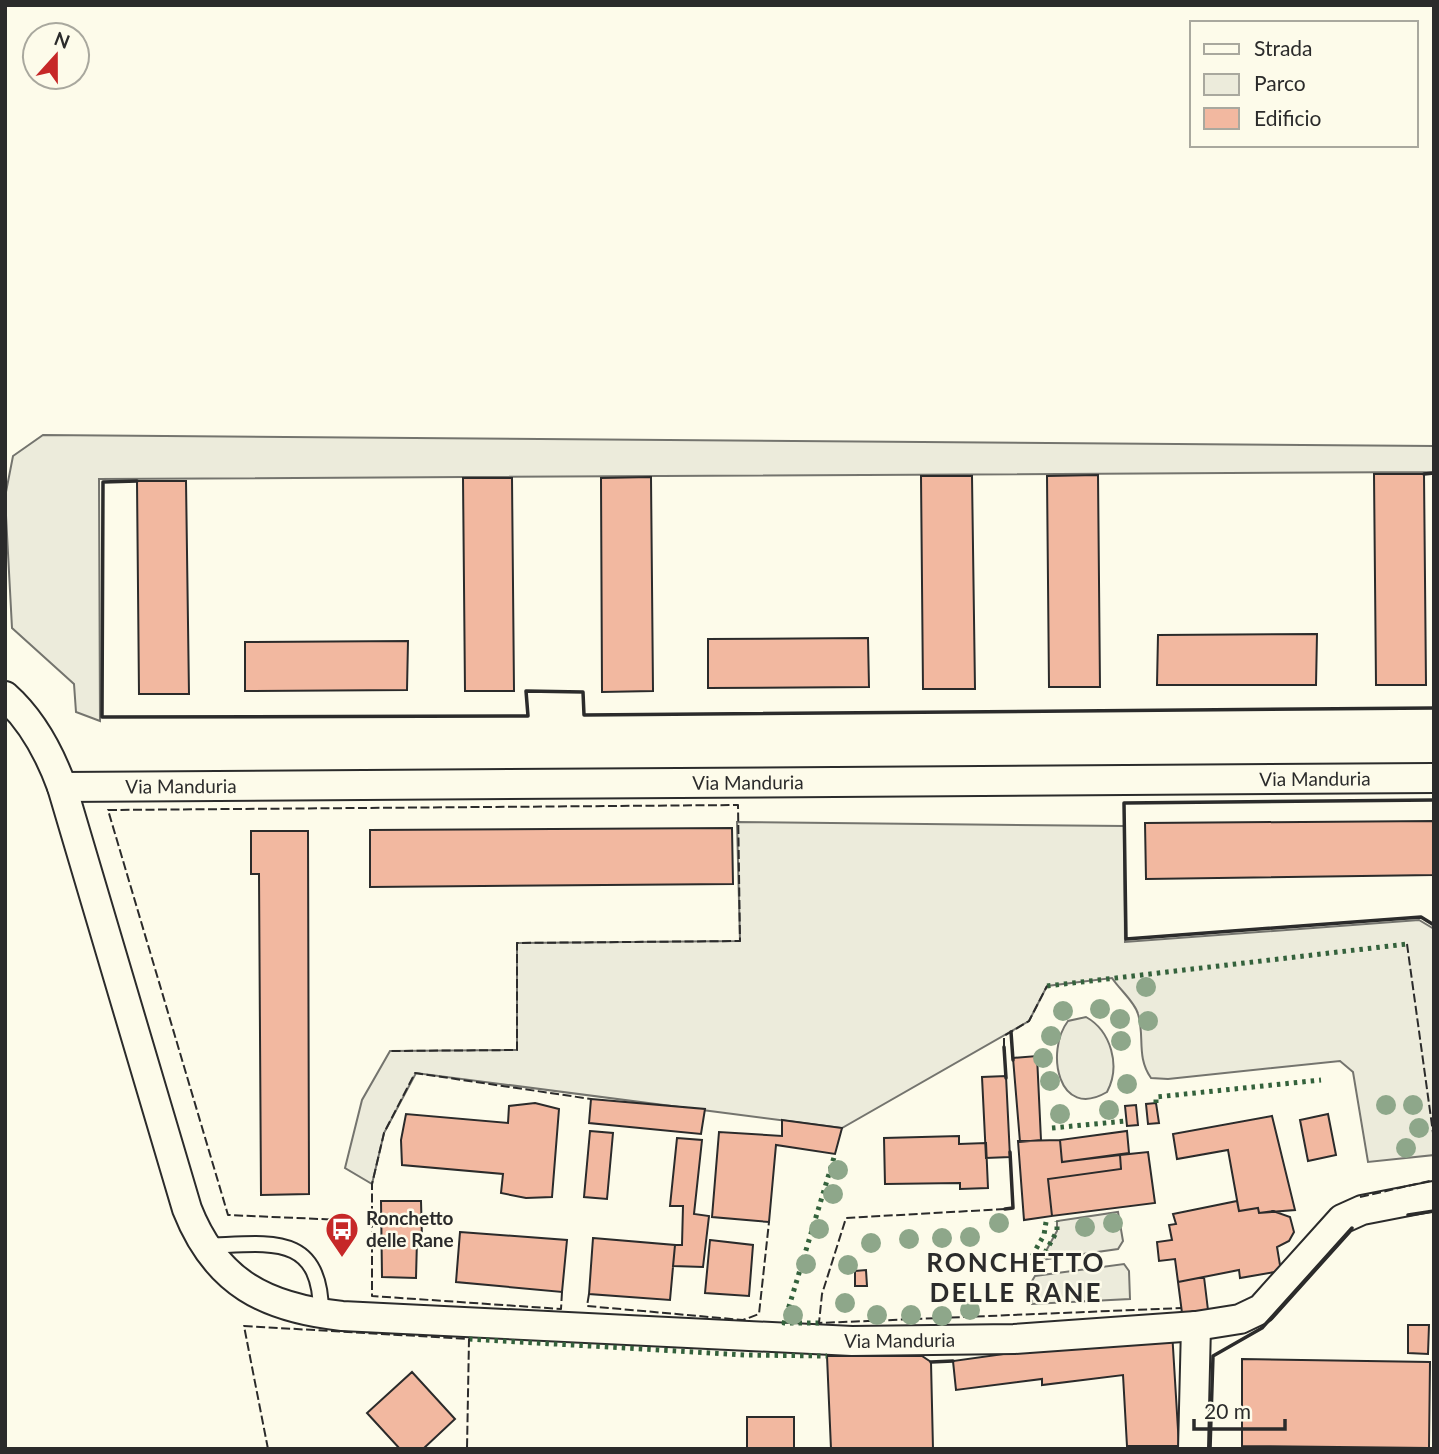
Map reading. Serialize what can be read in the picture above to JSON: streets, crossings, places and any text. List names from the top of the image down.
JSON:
{
  "streets": {
    "street": ["Via Manduria"]
  },
  "districts": ["RONCHETTO DELLE RANE"],
  "places": {
    "bus stop": ["Ronchetto delle Rane"]
  },
  "legend": ["Strada", "Parco", "Edificio"],
  "scale_bar": "20 m",
  "north": "top"
}
